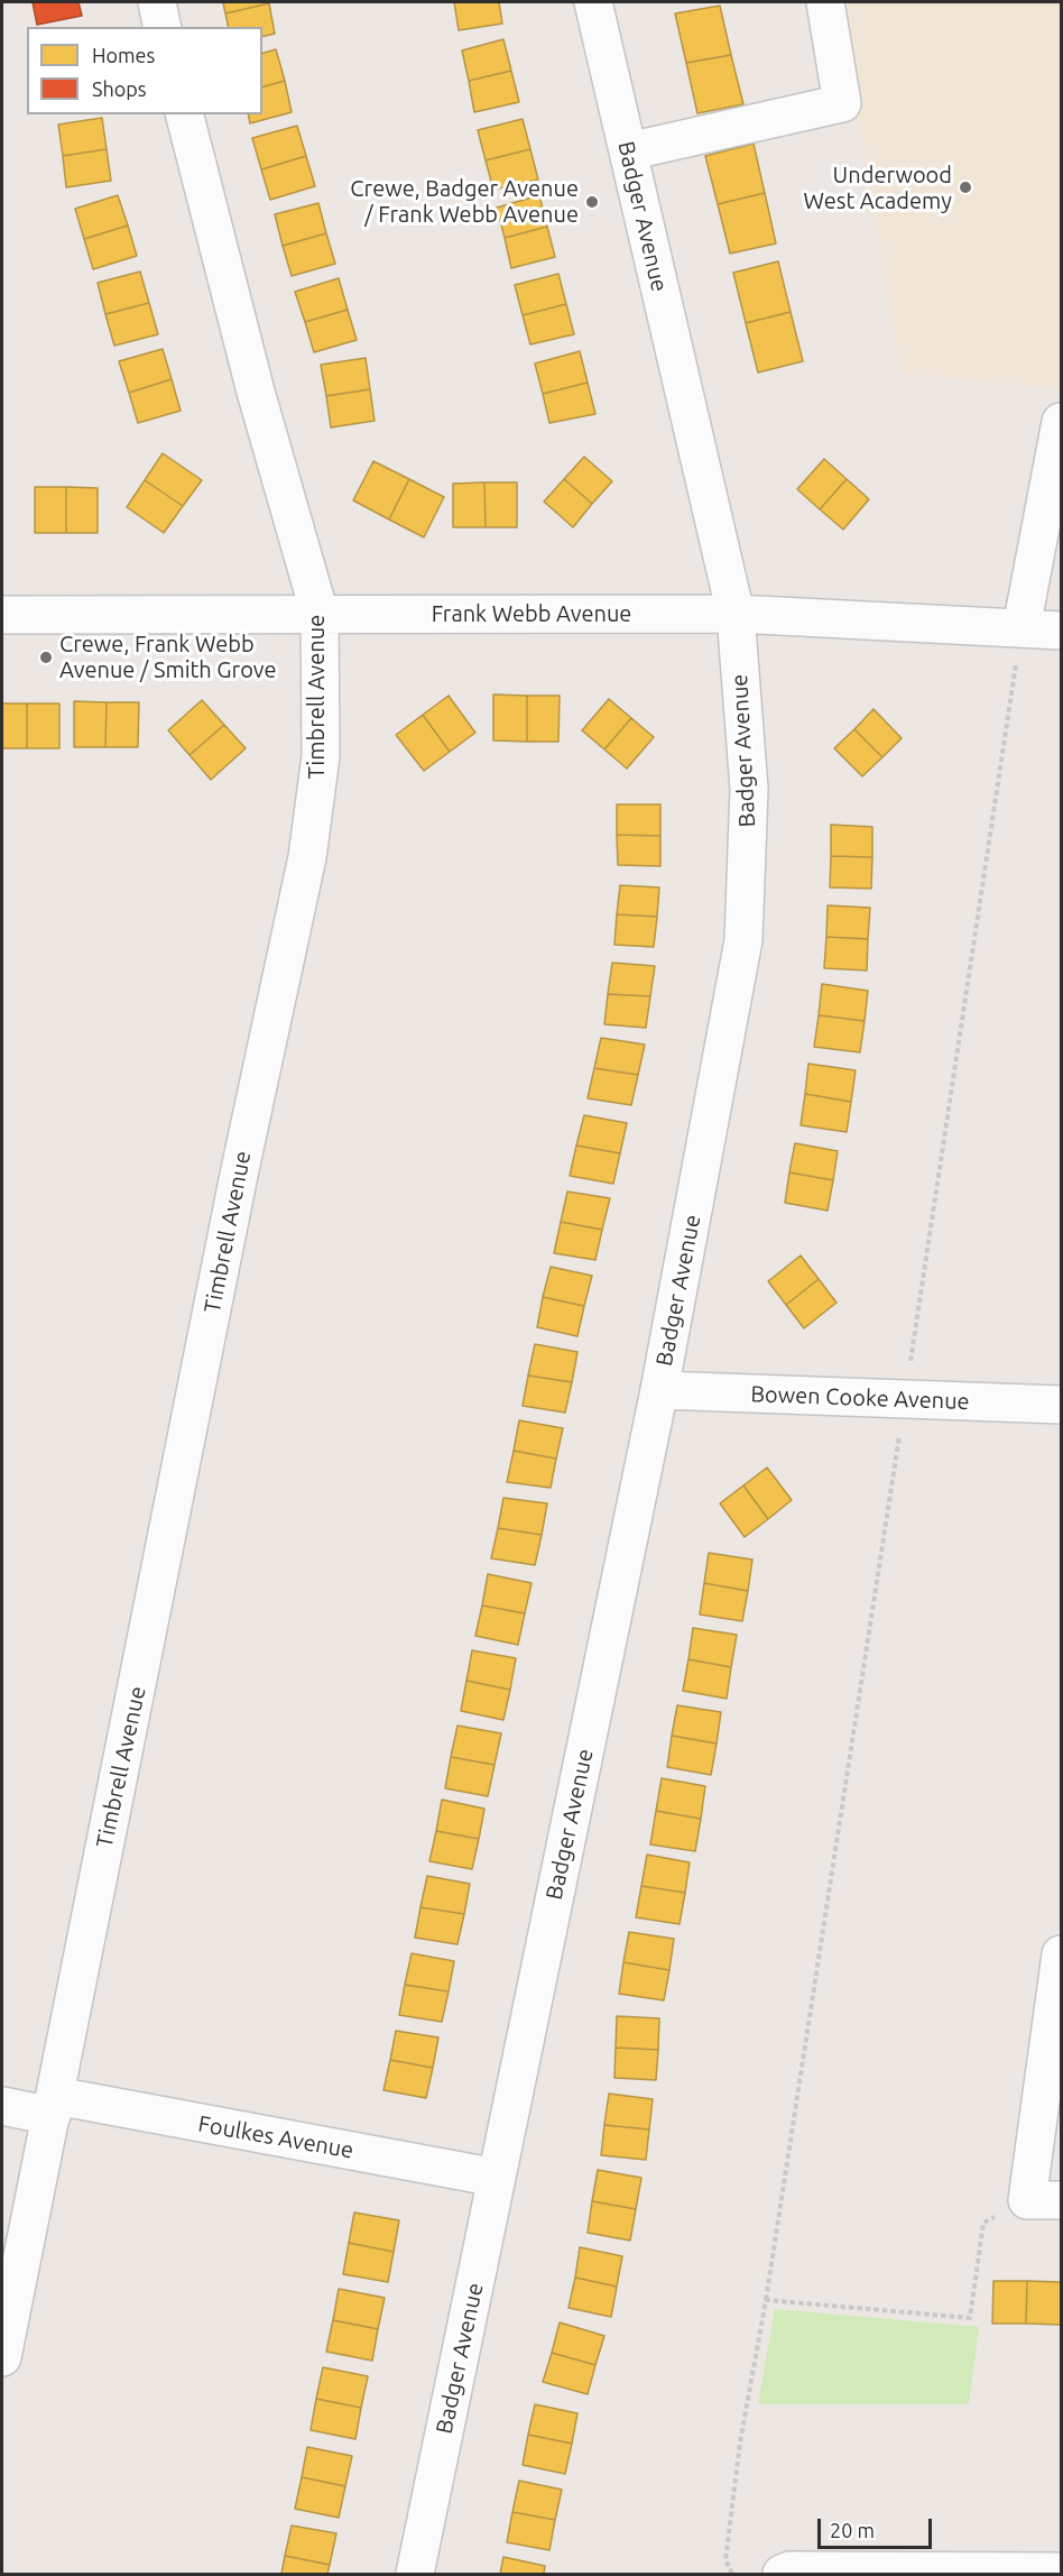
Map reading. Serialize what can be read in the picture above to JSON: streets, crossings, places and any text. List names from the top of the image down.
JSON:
{
  "streets": {
    "street": [
      "Badger Avenue",
      "Frank Webb Avenue",
      "Timbrell Avenue",
      "Bowen Cooke Avenue",
      "Foulkes Avenue"
    ]
  },
  "crossings": [
    ["Badger Avenue", "Frank Webb Avenue"],
    ["Badger Avenue", "Bowen Cooke Avenue"],
    ["Badger Avenue", "Foulkes Avenue"],
    ["Frank Webb Avenue", "Timbrell Avenue"],
    ["Timbrell Avenue", "Foulkes Avenue"]
  ],
  "places": ["Underwood West Academy", "Crewe, Badger Avenue / Frank Webb Avenue", "Crewe, Frank Webb Avenue / Smith Grove"],
  "legend": ["Homes", "Shops"],
  "scale_bar": "20 m"
}
